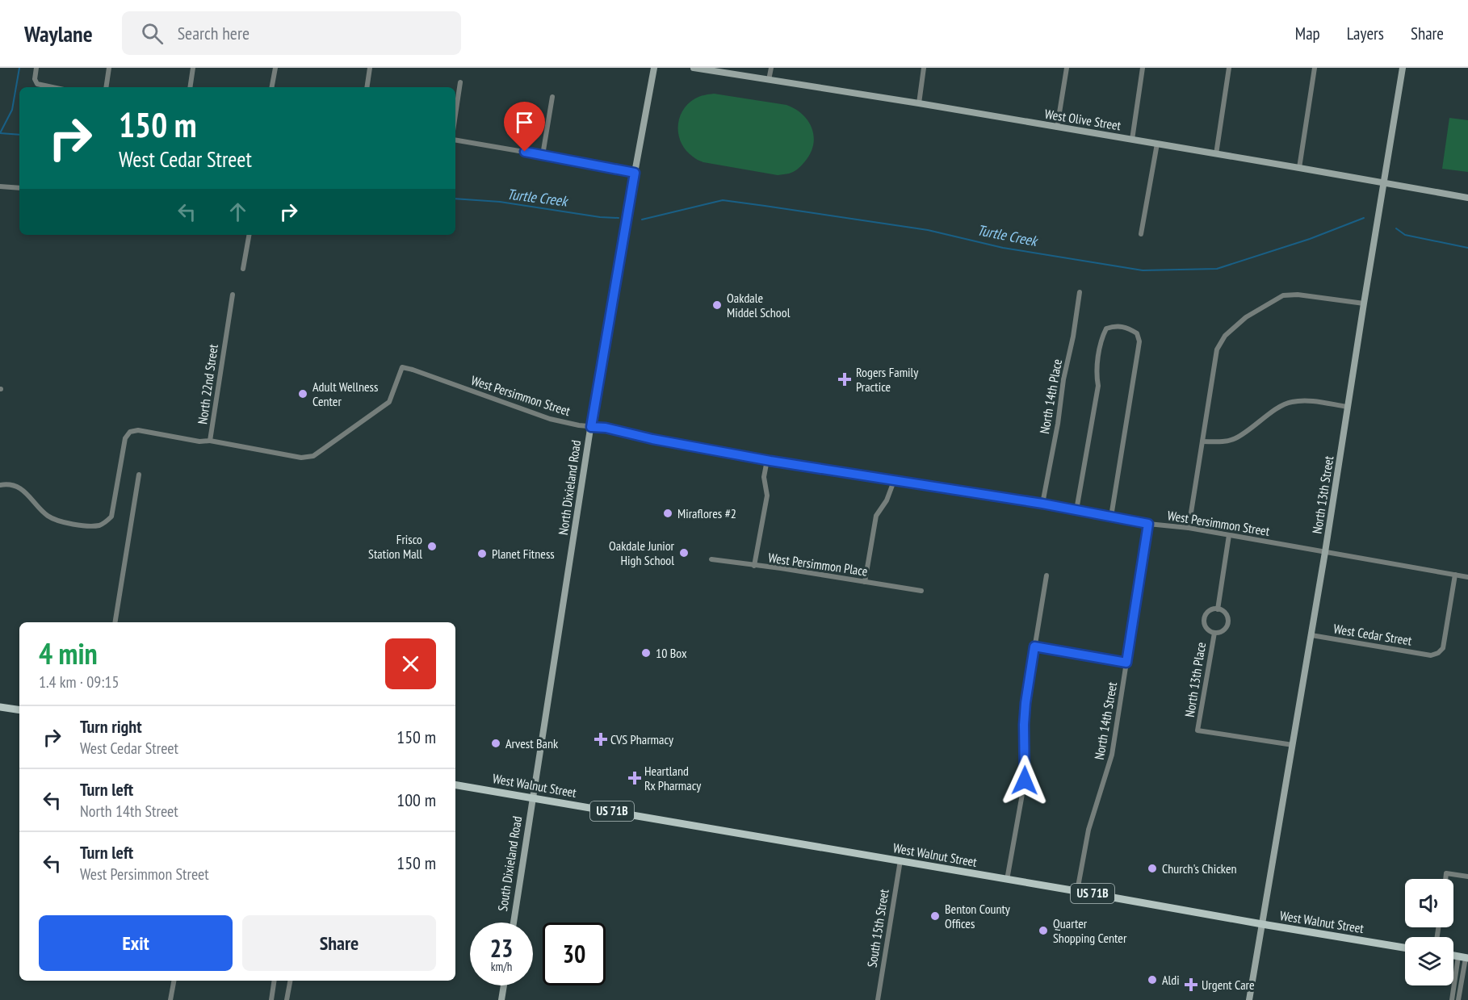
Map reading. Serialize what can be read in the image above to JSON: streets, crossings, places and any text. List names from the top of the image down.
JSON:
{
  "streets": {
    "main road": [
      "West Olive Street",
      "North Dixieland Road",
      "North 13th Street",
      "West Walnut Street",
      "US 71B",
      "South Dixieland Road"
    ],
    "street": [
      "North 22nd Street",
      "West Persimmon Street",
      "North 14th Place",
      "West Persimmon Place",
      "West Cedar Street",
      "North 13th Place",
      "North 14th Street",
      "South 15th Street"
    ]
  },
  "crossings": [
    ["West Olive Street", "North 13th Street"],
    ["North 22nd Street", "West Persimmon Street"],
    ["West Persimmon Street", "North 14th Place"],
    ["West Persimmon Street", "North Dixieland Road"],
    ["West Persimmon Street", "North 13th Street"],
    ["West Persimmon Street", "West Cedar Street"],
    ["West Persimmon Street", "North 13th Place"],
    ["West Persimmon Street", "North 14th Street"],
    ["North Dixieland Road", "West Walnut Street"],
    ["North Dixieland Road", "South Dixieland Road"],
    ["North 13th Street", "West Cedar Street"],
    ["North 13th Street", "North 13th Place"],
    ["North 13th Street", "West Walnut Street"],
    ["North 14th Street", "West Walnut Street"],
    ["West Walnut Street", "South Dixieland Road"],
    ["West Walnut Street", "South 15th Street"]
  ],
  "water": ["Turtle Creek"],
  "places": {
    "other": [
      "Oakdale Middel School",
      "Adult Wellness Center",
      "Miraflores #2",
      "Frisco Station Mall",
      "Oakdale Junior High School",
      "Planet Fitness",
      "10 Box",
      "Arvest Bank",
      "Church's Chicken",
      "Benton County Offices",
      "Quarter Shopping Center",
      "Aldi"
    ],
    "health": [
      "Rogers Family Practice",
      "CVS Pharmacy",
      "Heartland Rx Pharmacy",
      "Urgent Care"
    ]
  },
  "page": {
    "header": "Waylane",
    "search": "Search here",
    "nav": ["Map", "Layers", "Share"],
    "turn": ["150 m", "West Cedar Street"],
    "heading": ["4 min", "1.4 km · 09:15"],
    "list": [
      {
        "name": "Turn right",
        "note": "West Cedar Street",
        "value": "150 m"
      },
      {
        "name": "Turn left",
        "note": "North 14th Street",
        "value": "100 m"
      },
      {
        "name": "Turn left",
        "note": "West Persimmon Street",
        "value": "150 m"
      }
    ],
    "buttons": ["Exit", "Share"],
    "speed": "23 km/h",
    "limit": "30"
  }
}
